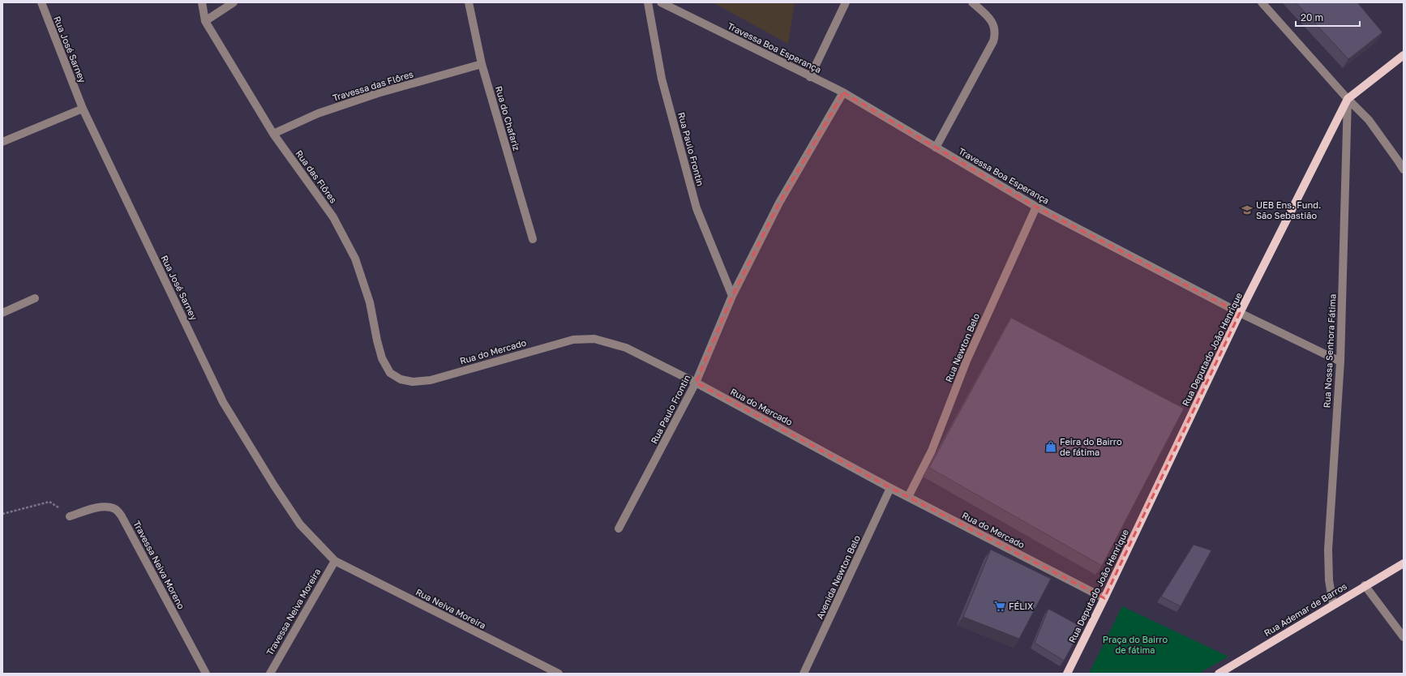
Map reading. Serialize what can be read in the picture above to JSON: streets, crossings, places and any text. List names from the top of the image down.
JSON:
{
  "streets": {
    "main road": ["Rua Deputado João Henrique", "Rua Ademar de Barros"],
    "street": [
      "Travessa Boa Esperança",
      "Rua José Sarney",
      "Travessa das Flôres",
      "Rua do Chafariz",
      "Rua Paulo Frontin",
      "Rua das Flôres",
      "Rua Newton Belo",
      "Rua Nossa Senhora Fátima",
      "Rua do Mercado",
      "Travessa Neiva Moreno",
      "Avenida Newton Belo",
      "Rua Neiva Moreira",
      "Travessa Neiva Moreira"
    ]
  },
  "crossings": [
    ["Travessa Boa Esperança", "Rua Paulo Frontin"],
    ["Travessa Boa Esperança", "Rua Newton Belo"],
    ["Travessa Boa Esperança", "Rua Deputado João Henrique"],
    ["Travessa Boa Esperança", "Rua Nossa Senhora Fátima"],
    ["Rua José Sarney", "Rua Neiva Moreira"],
    ["Rua José Sarney", "Travessa Neiva Moreira"],
    ["Travessa das Flôres", "Rua do Chafariz"],
    ["Travessa das Flôres", "Rua das Flôres"],
    ["Rua Paulo Frontin", "Rua do Mercado"],
    ["Rua das Flôres", "Rua do Mercado"],
    ["Rua Newton Belo", "Rua do Mercado"],
    ["Rua Deputado João Henrique", "Rua Nossa Senhora Fátima"],
    ["Rua Deputado João Henrique", "Rua do Mercado"],
    ["Rua Nossa Senhora Fátima", "Rua Ademar de Barros"],
    ["Rua do Mercado", "Avenida Newton Belo"],
    ["Rua Neiva Moreira", "Travessa Neiva Moreira"]
  ],
  "parks": ["Praça do Bairro de fátima"],
  "places": {
    "school or university": ["UEB Ens. Fund. São Sebastião"],
    "shop": ["Feira do Bairro de fátima"],
    "supermarket": ["FÉLIX"]
  },
  "scale_bar": "20 m"
}
